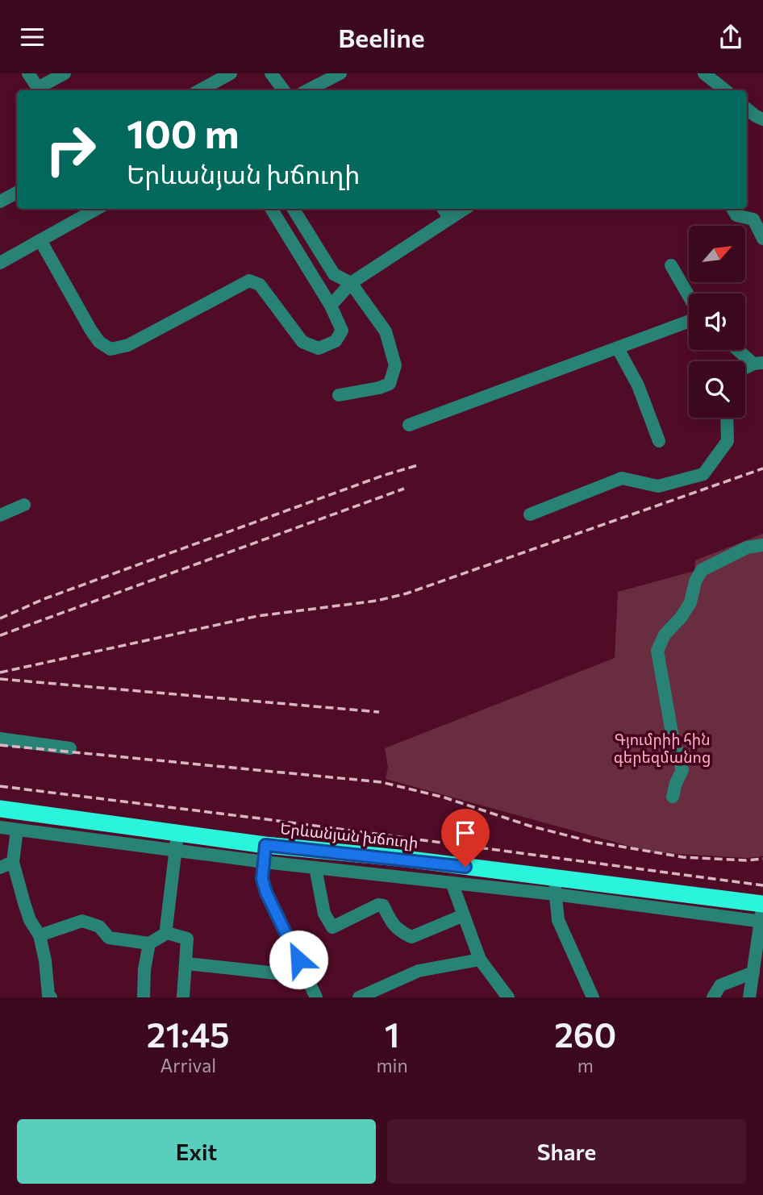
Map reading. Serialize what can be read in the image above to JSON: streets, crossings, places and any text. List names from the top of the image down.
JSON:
{
  "streets": {
    "highway": ["Երևանյան խճուղի"]
  },
  "parks": ["Գյումրիի հին գերեզմանոց"],
  "north": "top right",
  "page": {
    "header": "Beeline",
    "turn": ["100 m", "Երևանյան խճուղի"],
    "eta": [
      "21:45",
      "Arrival",
      "1",
      "min",
      "260",
      "m"
    ],
    "buttons": ["Exit", "Share"]
  }
}
